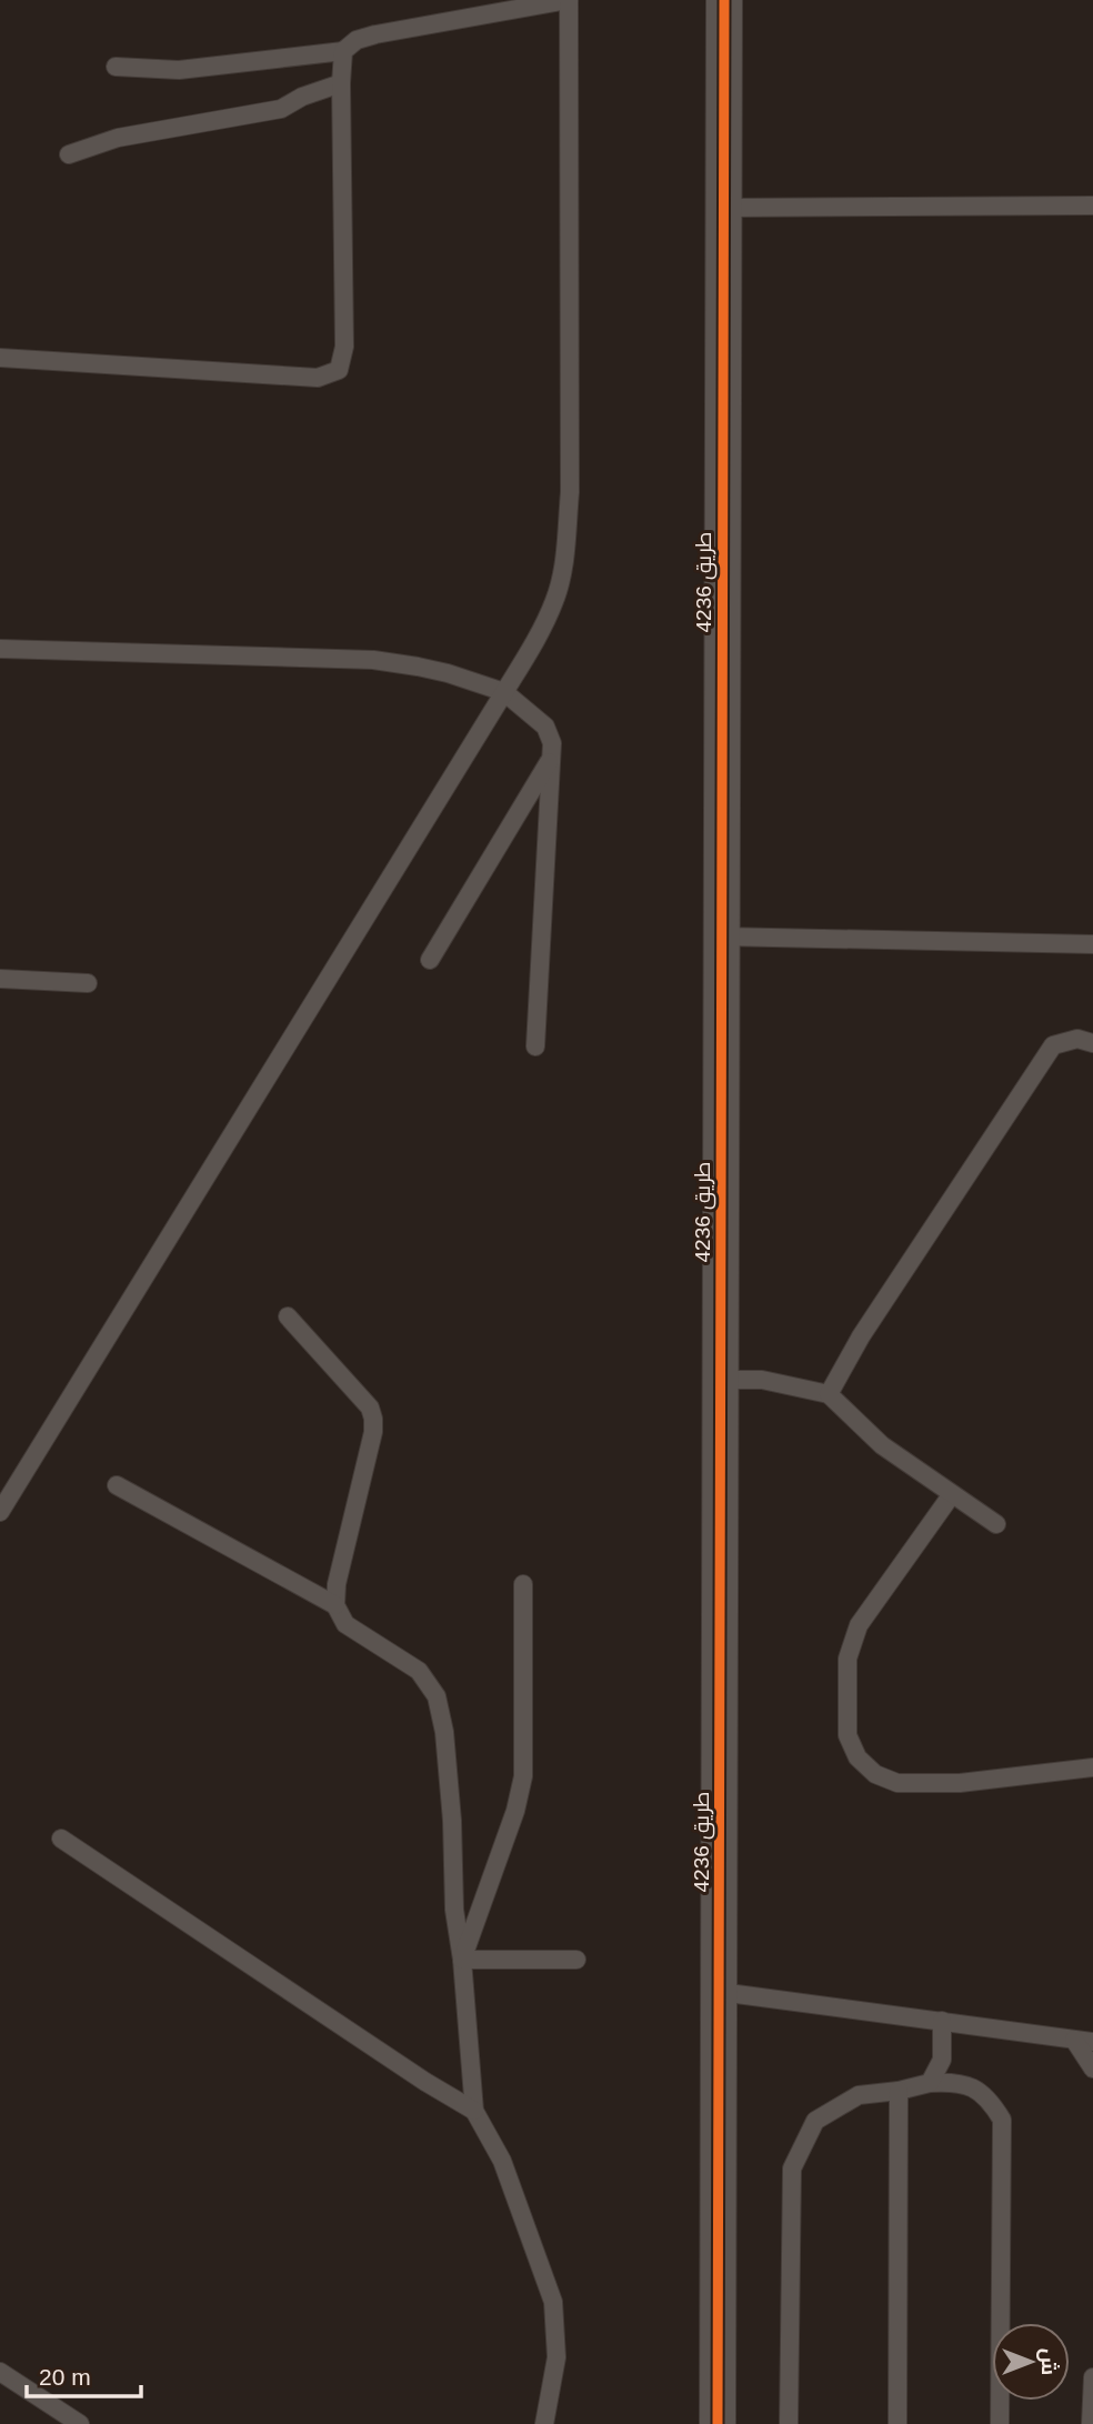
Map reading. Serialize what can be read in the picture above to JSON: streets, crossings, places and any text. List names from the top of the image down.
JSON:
{
  "streets": {
    "street": ["طريق 4236"]
  },
  "scale_bar": "20 m",
  "north": "right"
}
